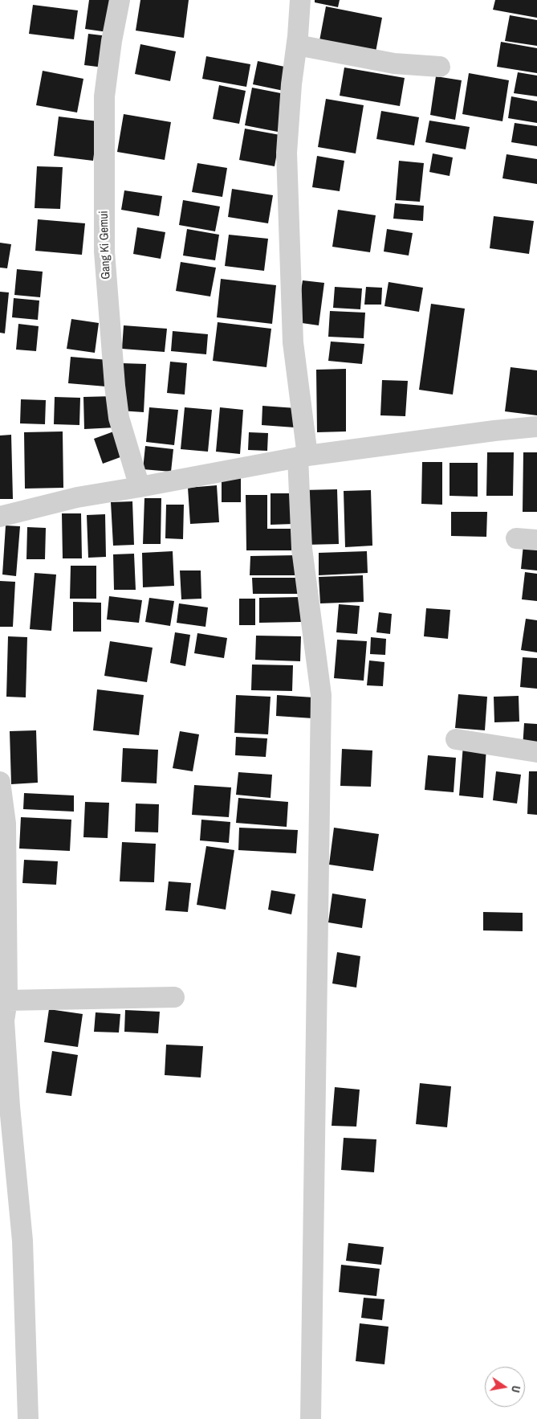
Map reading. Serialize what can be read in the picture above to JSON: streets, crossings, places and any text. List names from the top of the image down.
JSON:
{
  "streets": {
    "street": ["Gang Ki Gemui"]
  },
  "north": "right"
}
